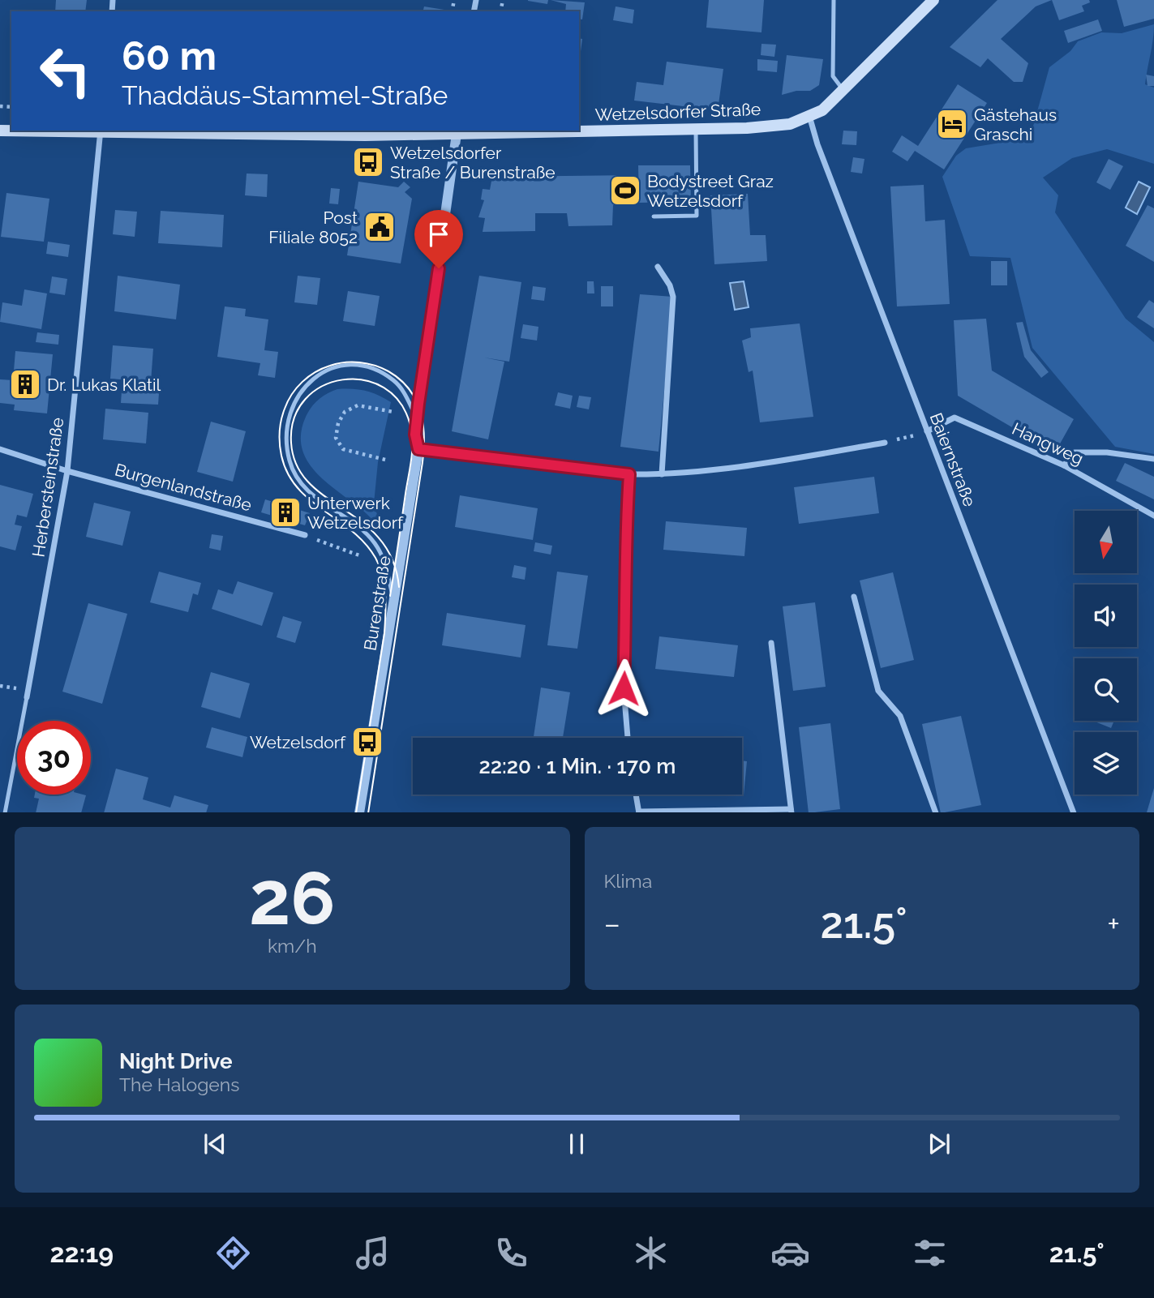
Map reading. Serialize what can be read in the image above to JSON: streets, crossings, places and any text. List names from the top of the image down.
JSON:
{
  "streets": {
    "main road": ["Wetzelsdorfer Straße"],
    "street": [
      "Hangweg",
      "Baiernstraße",
      "Herbersteinstraße",
      "Burgenlandstraße",
      "Burenstraße"
    ]
  },
  "crossings": [
    ["Wetzelsdorfer Straße", "Baiernstraße"],
    ["Wetzelsdorfer Straße", "Herbersteinstraße"],
    ["Wetzelsdorfer Straße", "Burenstraße"],
    ["Hangweg", "Baiernstraße"],
    ["Herbersteinstraße", "Burgenlandstraße"]
  ],
  "places": {
    "hotel": ["Gästehaus Graschi"],
    "bus stop": ["Wetzelsdorfer Straße / Burenstraße", "Wetzelsdorf"],
    "sports": ["Bodystreet Graz Wetzelsdorf"],
    "public building": ["Post Filiale 8052"],
    "building": ["Dr. Lukas Klatil", "Unterwerk Wetzelsdorf"]
  },
  "north": "bottom",
  "page": {
    "turn": ["60 m", "Thaddäus-Stammel-Straße"],
    "limit": "30",
    "trip": "22:20 · 1 Min. · 170 m",
    "tile": [
      ["26", "km/h"],
      "Klima"
    ],
    "heat": ["−", "21.5°", "+"],
    "song": ["Night Drive", "The Halogens"],
    "tabs": ["22:19", "21.5°"]
  }
}
